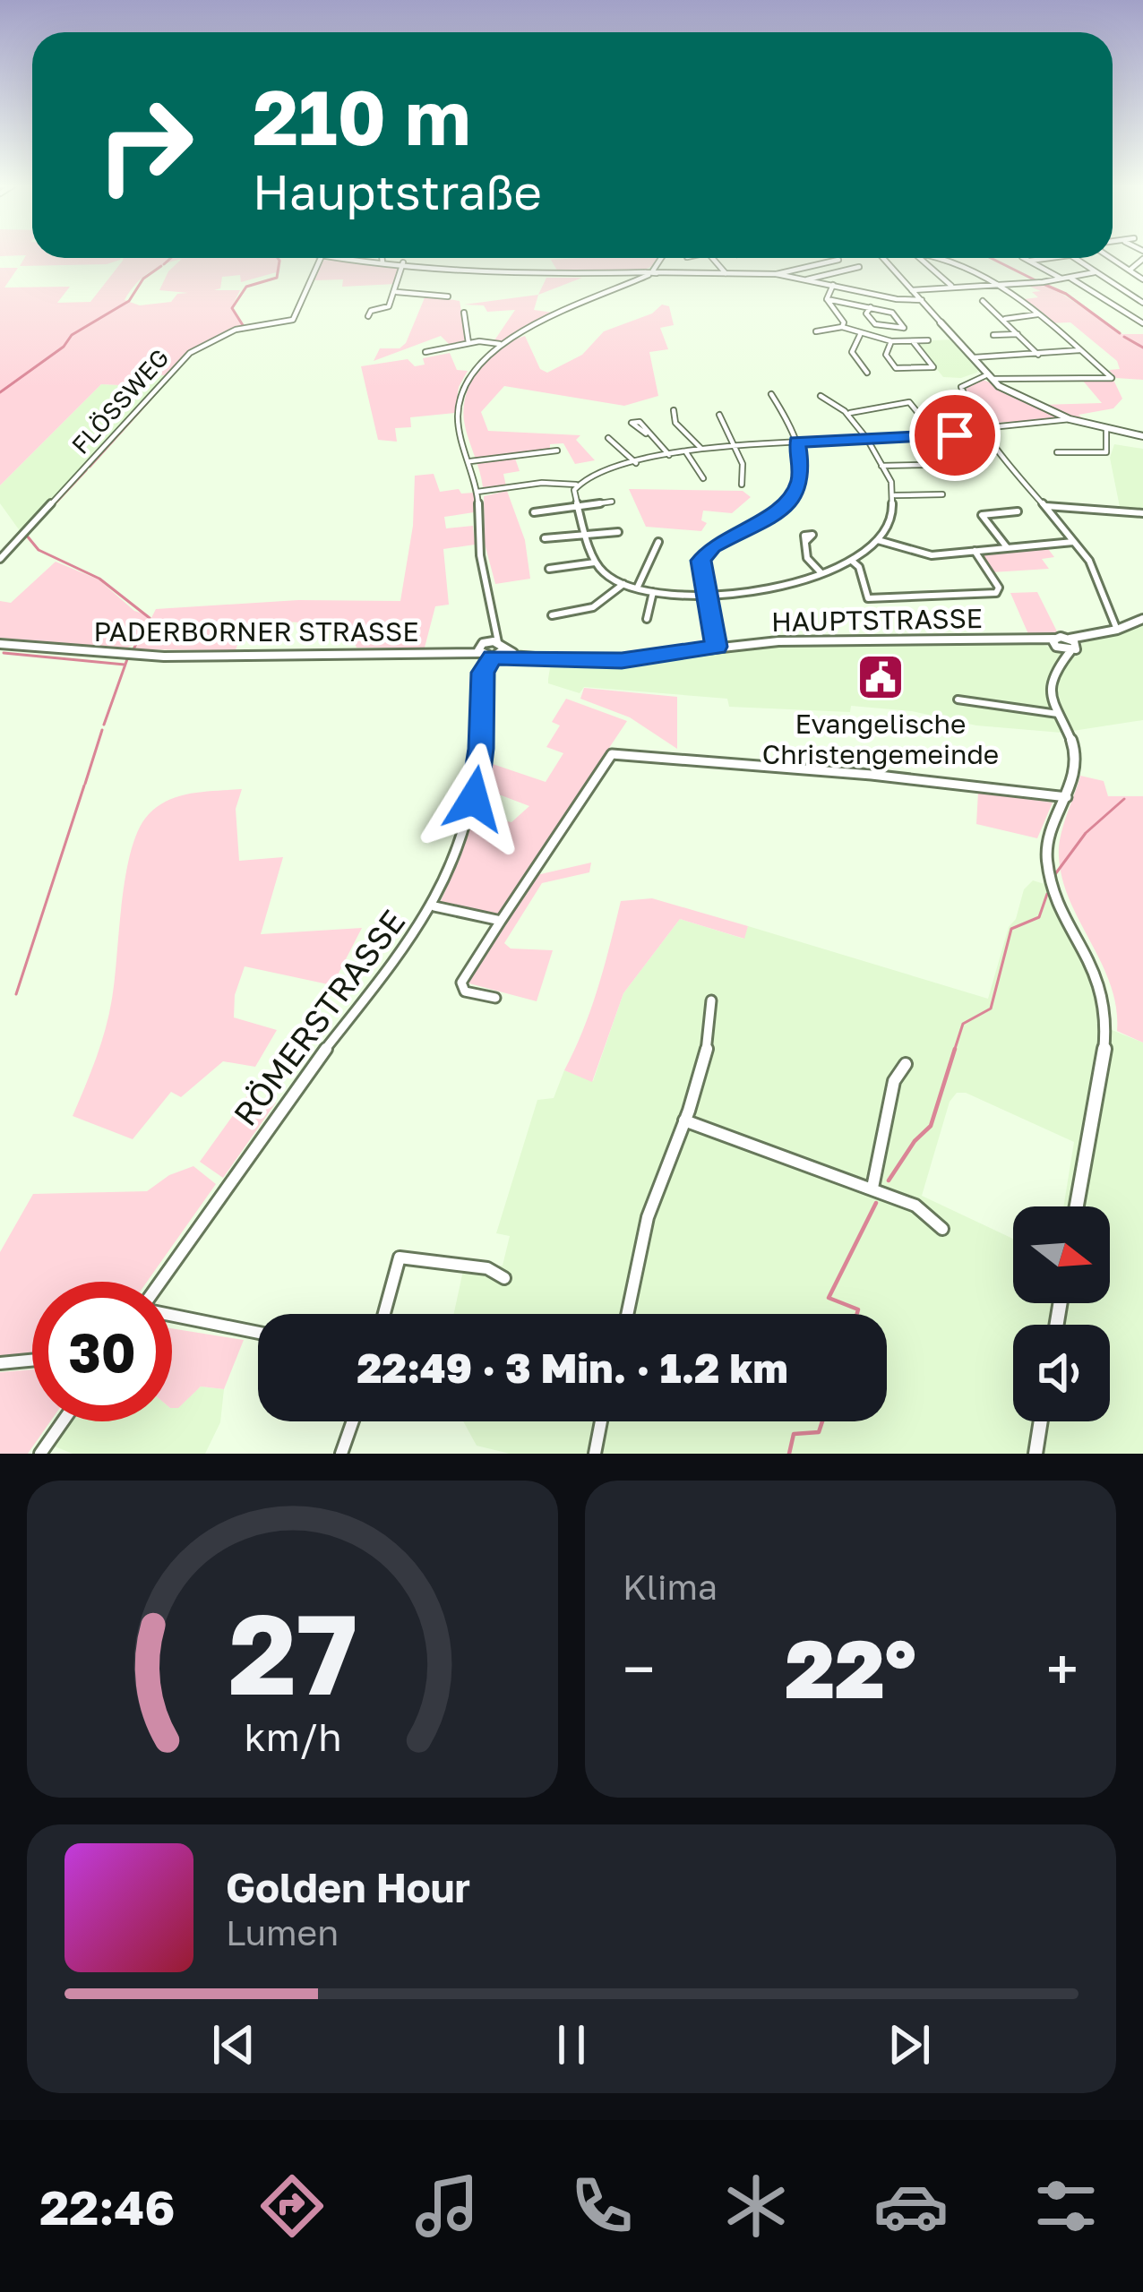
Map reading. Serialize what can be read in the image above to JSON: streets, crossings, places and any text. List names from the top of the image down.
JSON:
{
  "streets": {
    "street": [
      "FLÖSSWEG",
      "HAUPTSTRASSE",
      "PADERBORNER STRASSE",
      "RÖMERSTRASSE"
    ]
  },
  "crossings": [
    ["HAUPTSTRASSE", "PADERBORNER STRASSE"],
    ["HAUPTSTRASSE", "RÖMERSTRASSE"],
    ["PADERBORNER STRASSE", "RÖMERSTRASSE"]
  ],
  "places": {
    "public building": ["Evangelische Christengemeinde"]
  },
  "north": "right",
  "page": {
    "turn": ["210 m", "Hauptstraße"],
    "limit": "30",
    "trip": "22:49 · 3 Min. · 1.2 km",
    "tile": "Klima",
    "heat": ["−", "22°", "+"],
    "song": ["Golden Hour", "Lumen"],
    "tabs": "22:46",
    "gauge": ["27", "km/h"]
  }
}
